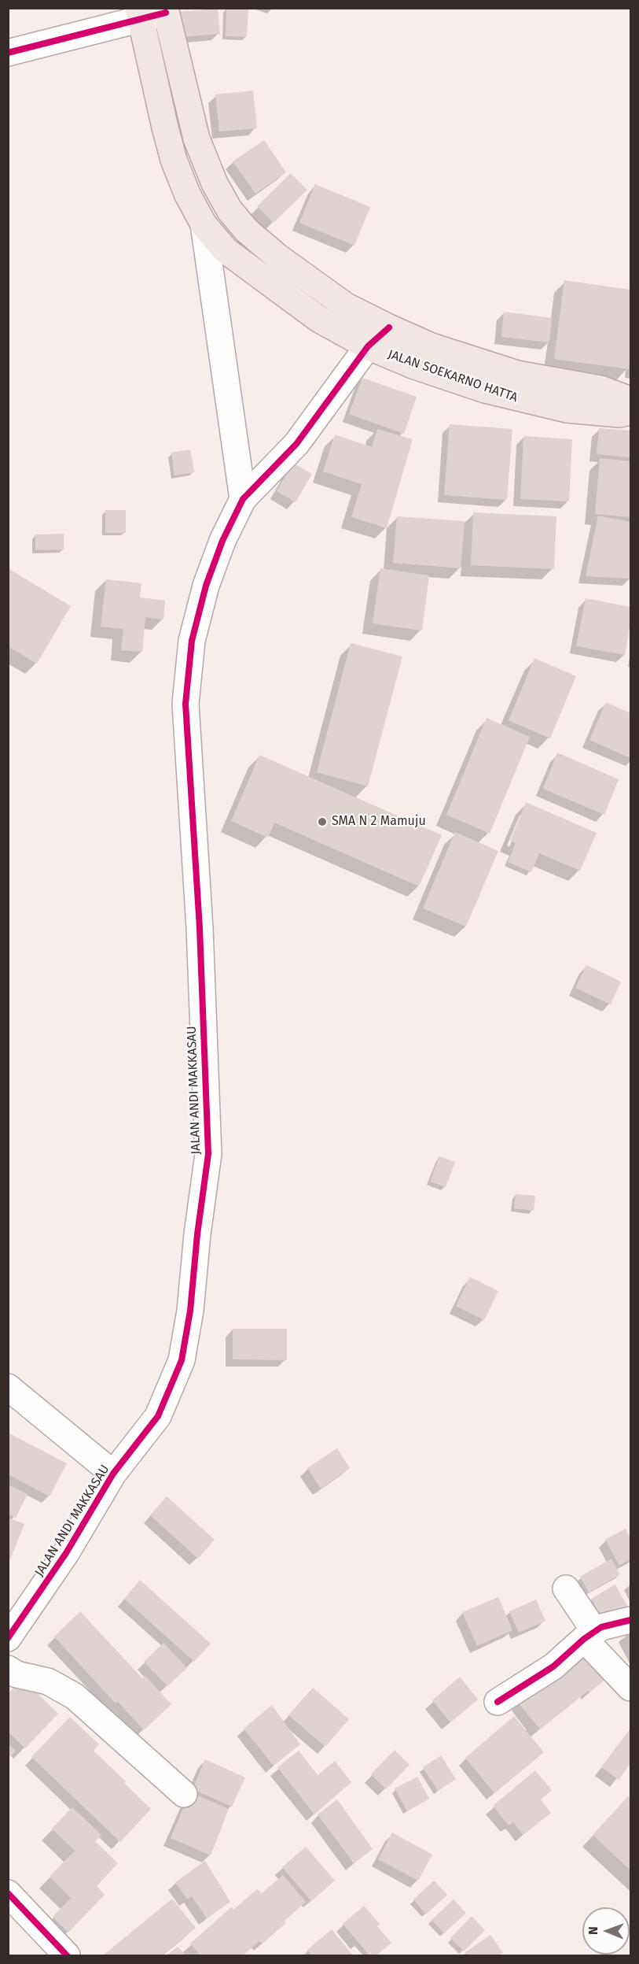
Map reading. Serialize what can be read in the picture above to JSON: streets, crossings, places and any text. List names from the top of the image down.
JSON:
{
  "streets": {
    "main road": ["JALAN SOEKARNO HATTA"],
    "street": ["JALAN ANDI MAKKASAU"]
  },
  "places": ["SMA N 2 Mamuju"],
  "north": "left"
}
